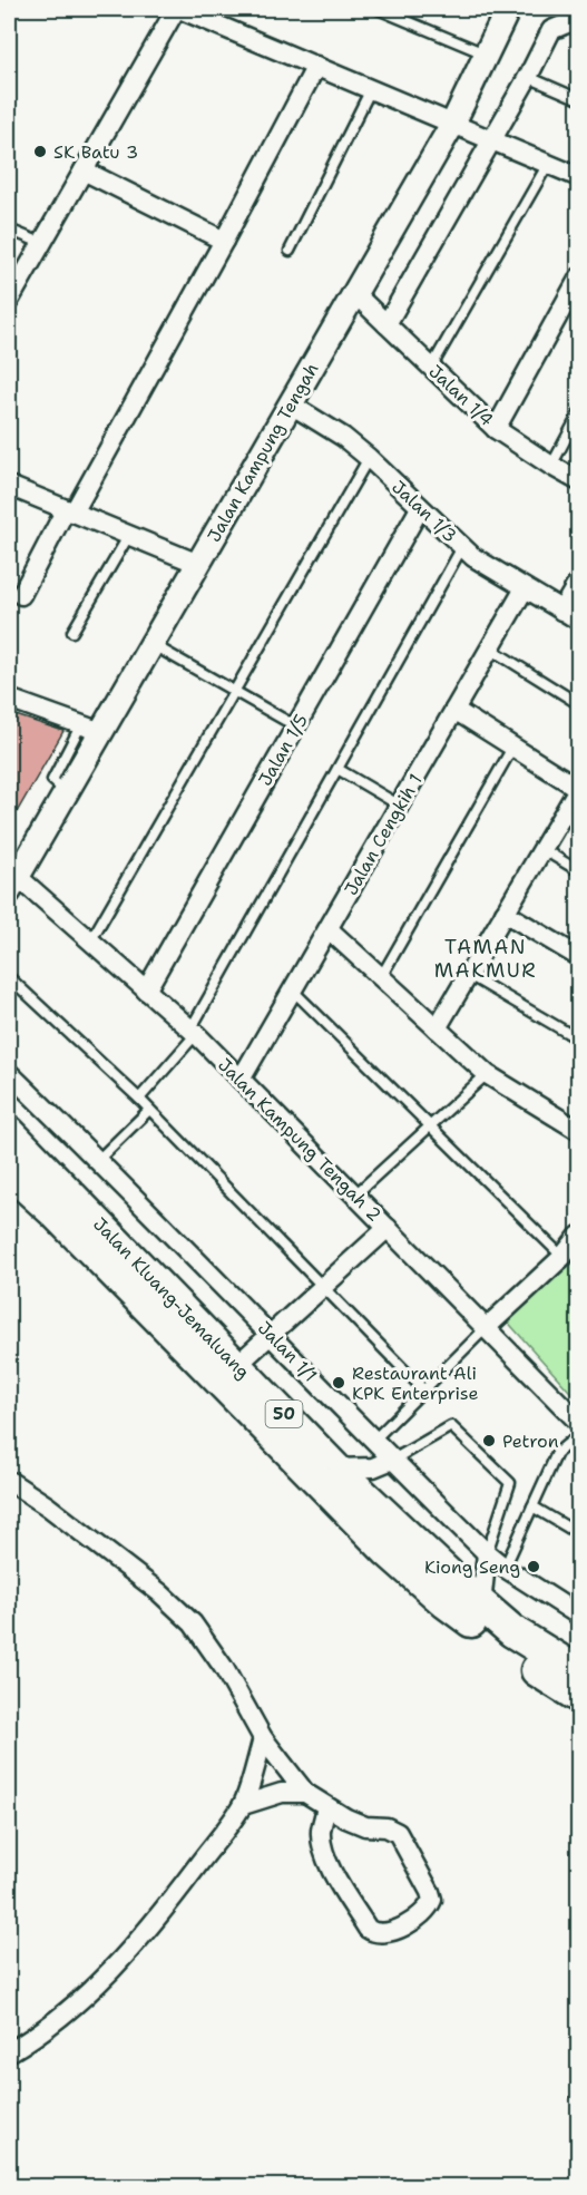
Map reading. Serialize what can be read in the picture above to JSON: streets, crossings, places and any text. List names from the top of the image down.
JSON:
{
  "streets": {
    "highway": ["Jalan Kluang-Jemaluang", "50"],
    "street": [
      "Jalan 1/4",
      "Jalan Kampung Tengah",
      "Jalan 1/3",
      "Jalan 1/5",
      "Jalan Cengkih 1",
      "Jalan Kampung Tengah 2",
      "Jalan 1/1"
    ]
  },
  "crossings": [
    ["Jalan 1/4", "Jalan Kampung Tengah"],
    ["Jalan Kampung Tengah", "Jalan 1/3"],
    ["Jalan Kampung Tengah", "Jalan Kampung Tengah 2"],
    ["Jalan 1/3", "Jalan 1/5"],
    ["Jalan 1/3", "Jalan Cengkih 1"],
    ["Jalan 1/5", "Jalan Kampung Tengah 2"],
    ["Jalan Cengkih 1", "Jalan Kampung Tengah 2"]
  ],
  "districts": ["TAMAN MAKMUR"],
  "places": [
    "SK Batu 3",
    "Restaurant Ali KPK Enterprise",
    "Petron",
    "Kiong Seng"
  ]
}
